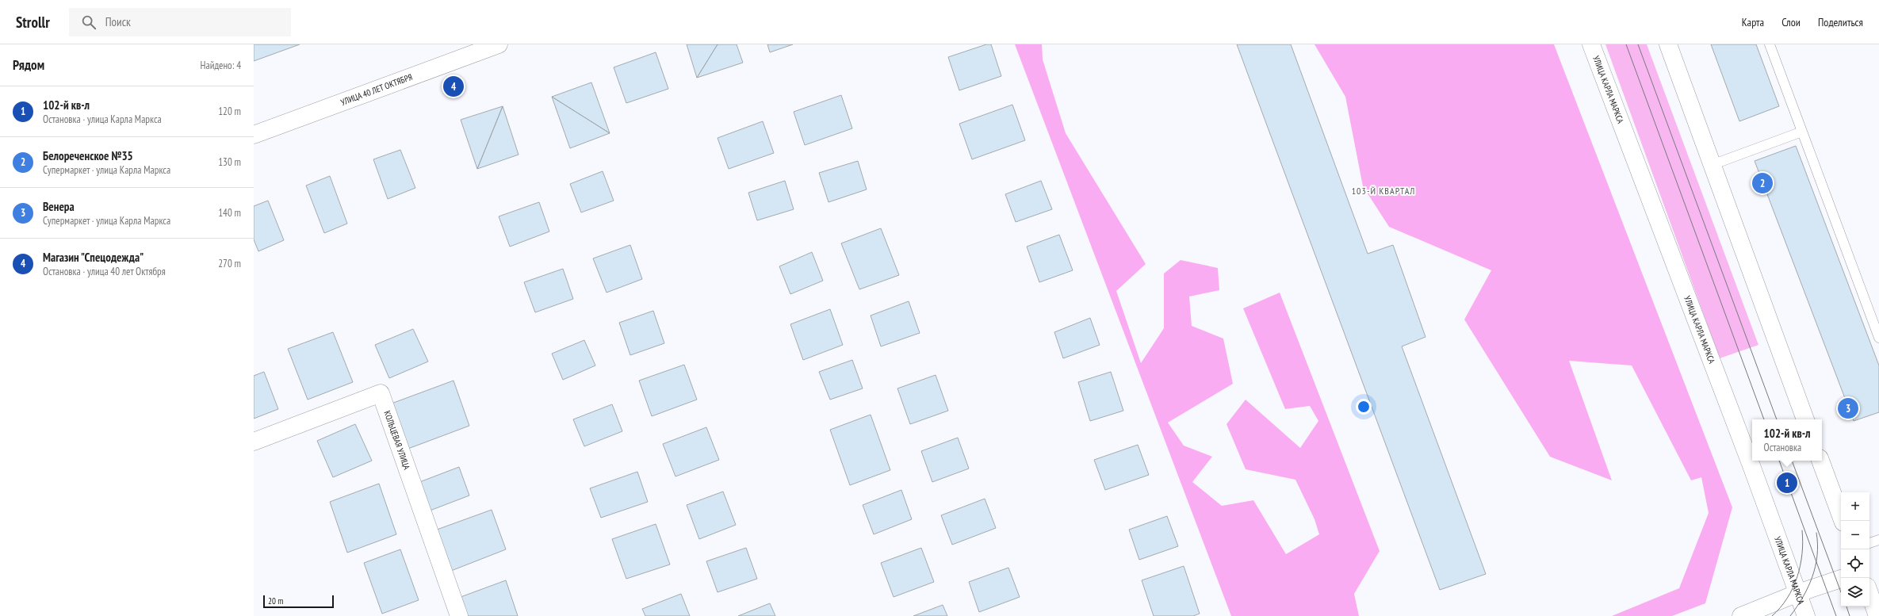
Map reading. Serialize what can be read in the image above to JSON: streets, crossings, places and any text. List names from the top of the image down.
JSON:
{
  "streets": {
    "street": ["УЛИЦА 40 ЛЕТ ОКТЯБРЯ", "УЛИЦА КАРЛА МАРКСА", "КОЛЬЦЕВАЯ УЛИЦА"]
  },
  "districts": ["103-Й КВАРТАЛ"],
  "scale_bar": "20 m",
  "page": {
    "header": "Strollr",
    "search": "Поиск",
    "nav": ["Карта", "Слои", "Поделиться"],
    "heading": ["Рядом", "Найдено: 4"],
    "pins": [
      "4",
      "2",
      "3",
      "1"
    ],
    "list": [
      {
        "mark": "1",
        "name": "102-й кв-л",
        "note": "Остановка · улица Карла Маркса",
        "value": "120 m"
      },
      {
        "mark": "2",
        "name": "Белореченское №35",
        "note": "Супермаркет · улица Карла Маркса",
        "value": "130 m"
      },
      {
        "mark": "3",
        "name": "Венера",
        "note": "Супермаркет · улица Карла Маркса",
        "value": "140 m"
      },
      {
        "mark": "4",
        "name": "Магазин \"Спецодежда\"",
        "note": "Остановка · улица 40 лет Октября",
        "value": "270 m"
      }
    ],
    "popup": ["102-й кв-л", "Остановка"],
    "map_buttons": ["+", "−"],
    "scale": "20 m"
  }
}
